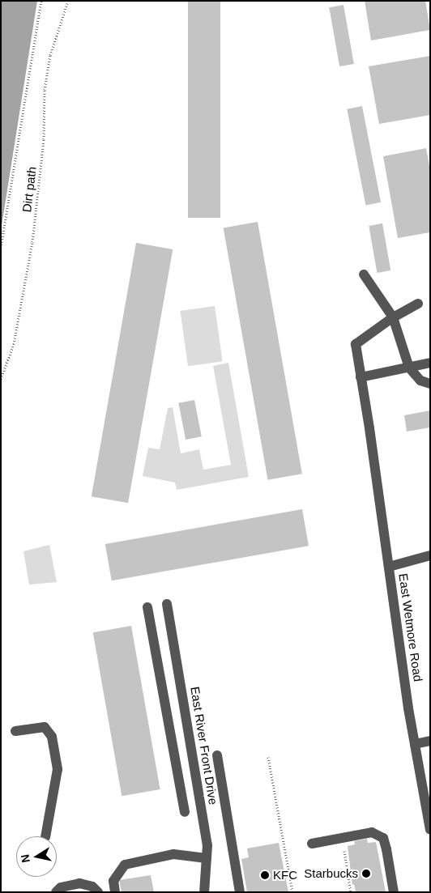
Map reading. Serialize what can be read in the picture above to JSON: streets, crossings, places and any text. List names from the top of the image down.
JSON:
{
  "streets": {
    "street": ["East Wetmore Road", "East River Front Drive"],
    "path": ["Dirt path"]
  },
  "places": ["Starbucks", "KFC"],
  "north": "left"
}
